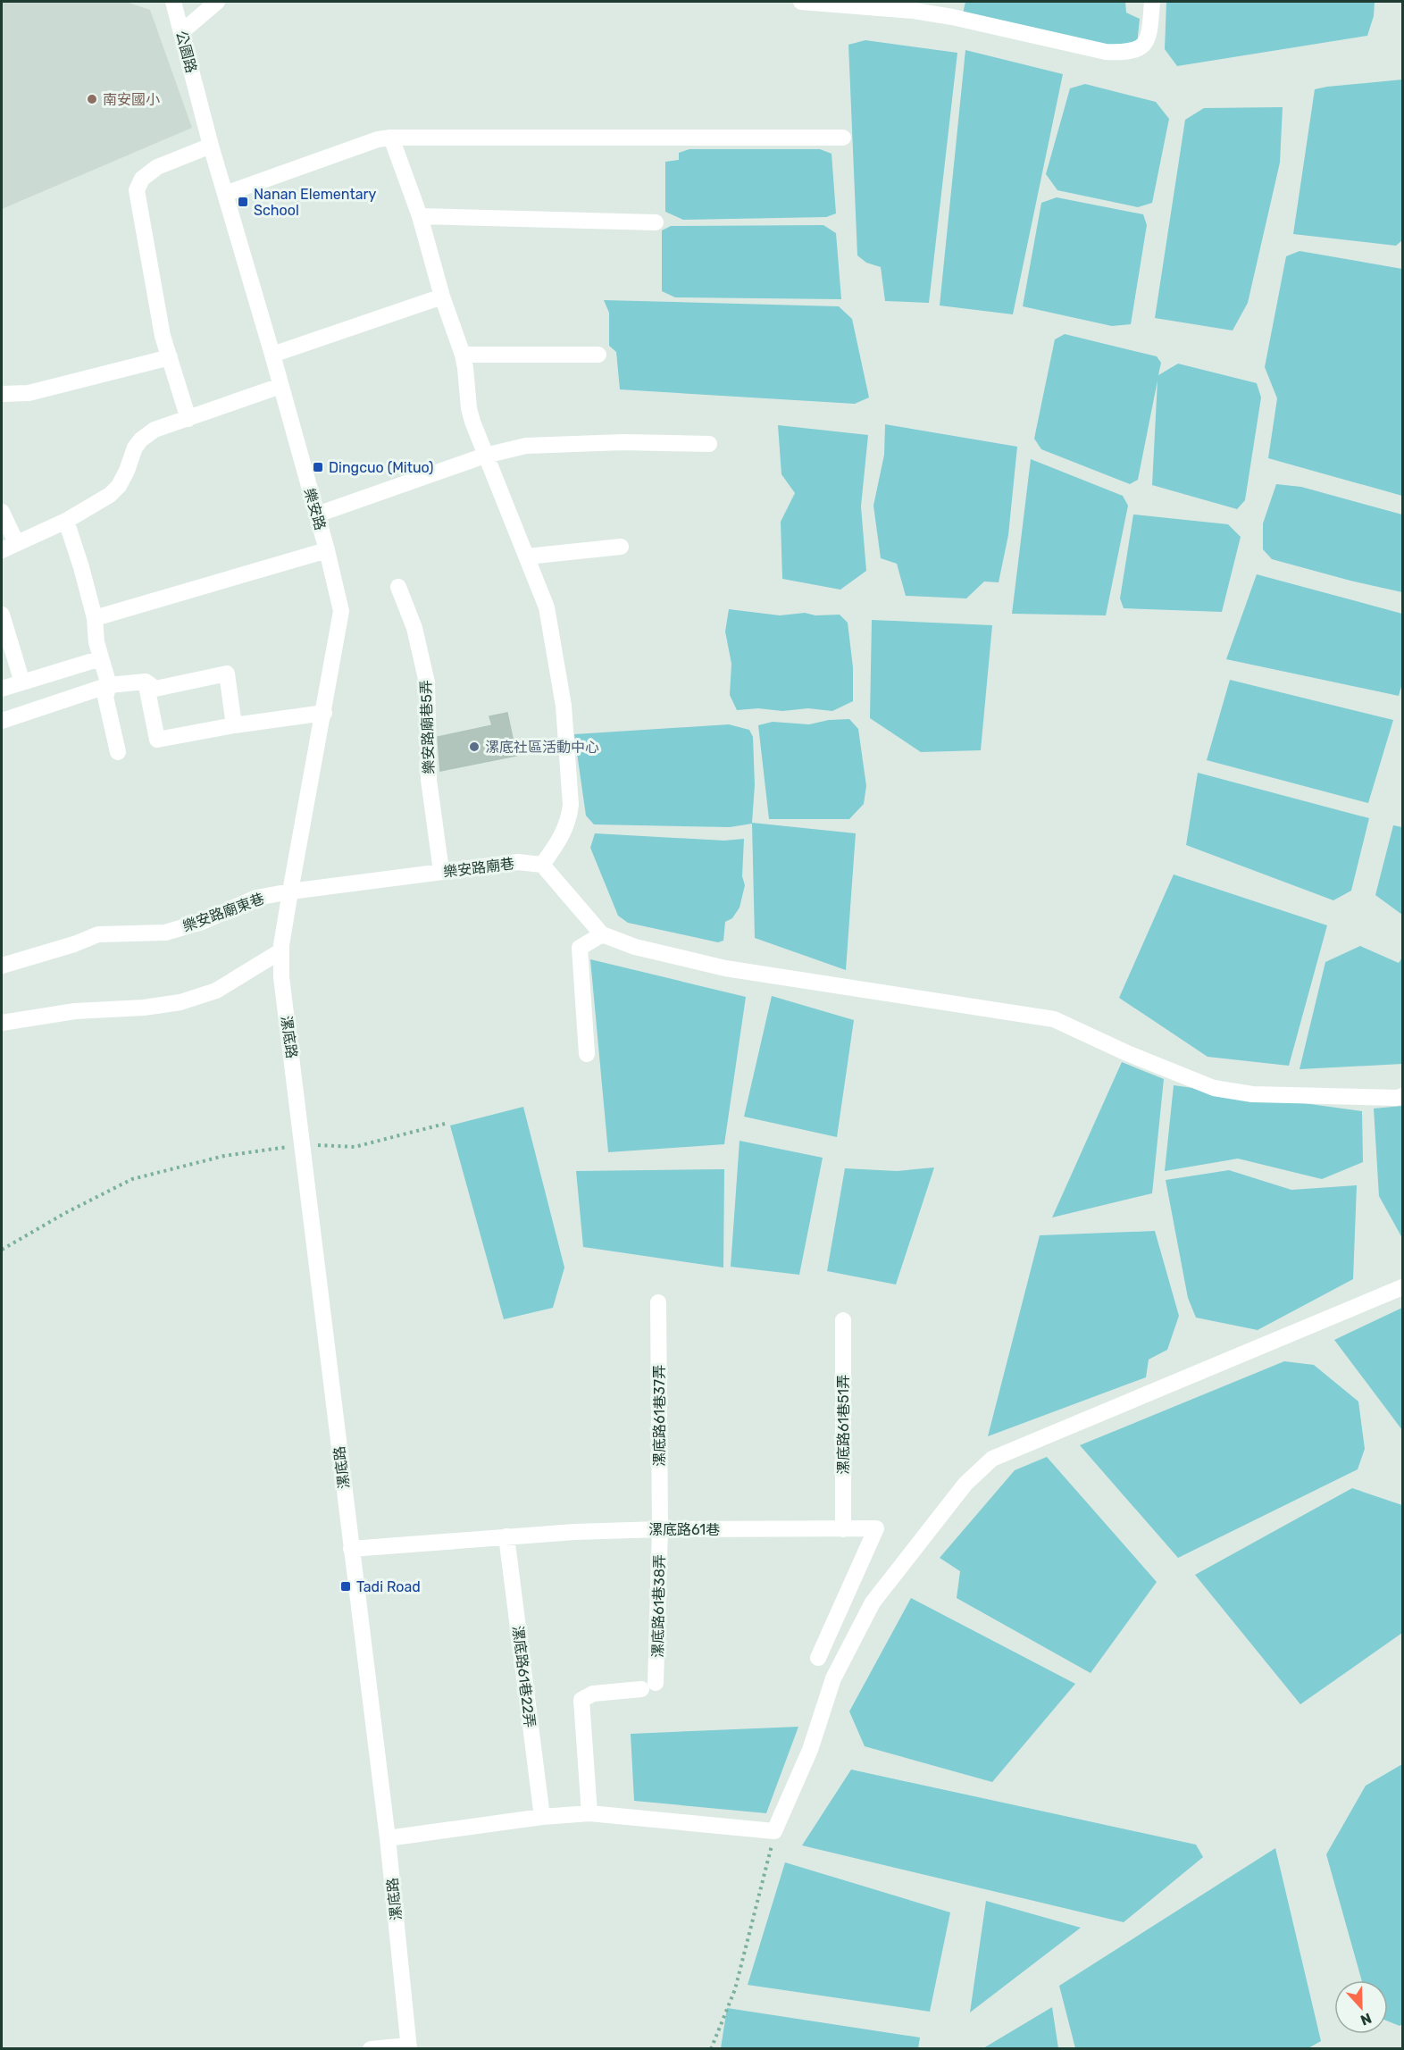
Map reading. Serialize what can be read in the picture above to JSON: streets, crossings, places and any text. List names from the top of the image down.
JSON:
{
  "streets": {
    "street": [
      "公園路",
      "樂安路",
      "樂安路廟巷5弄",
      "樂安路廟巷",
      "樂安路廟東巷",
      "漯底路",
      "漯底路61巷37弄",
      "漯底路61巷51弄",
      "漯底路61巷",
      "漯底路61巷38弄",
      "漯底路61巷22弄"
    ]
  },
  "crossings": [
    ["公園路", "樂安路"],
    ["樂安路", "樂安路廟巷"],
    ["樂安路", "樂安路廟東巷"],
    ["樂安路", "漯底路"],
    ["樂安路廟巷5弄", "樂安路廟巷"],
    ["樂安路廟巷", "樂安路廟東巷"],
    ["樂安路廟巷", "漯底路"],
    ["樂安路廟東巷", "漯底路"],
    ["漯底路", "漯底路61巷"],
    ["漯底路61巷37弄", "漯底路61巷"],
    ["漯底路61巷37弄", "漯底路61巷38弄"],
    ["漯底路61巷51弄", "漯底路61巷"],
    ["漯底路61巷", "漯底路61巷38弄"],
    ["漯底路61巷", "漯底路61巷22弄"]
  ],
  "places": {
    "other": ["南安國小", "漯底社區活動中心"],
    "transit": ["Nanan Elementary School", "Dingcuo (Mituo)", "Tadi Road"]
  },
  "north": "bottom"
}
